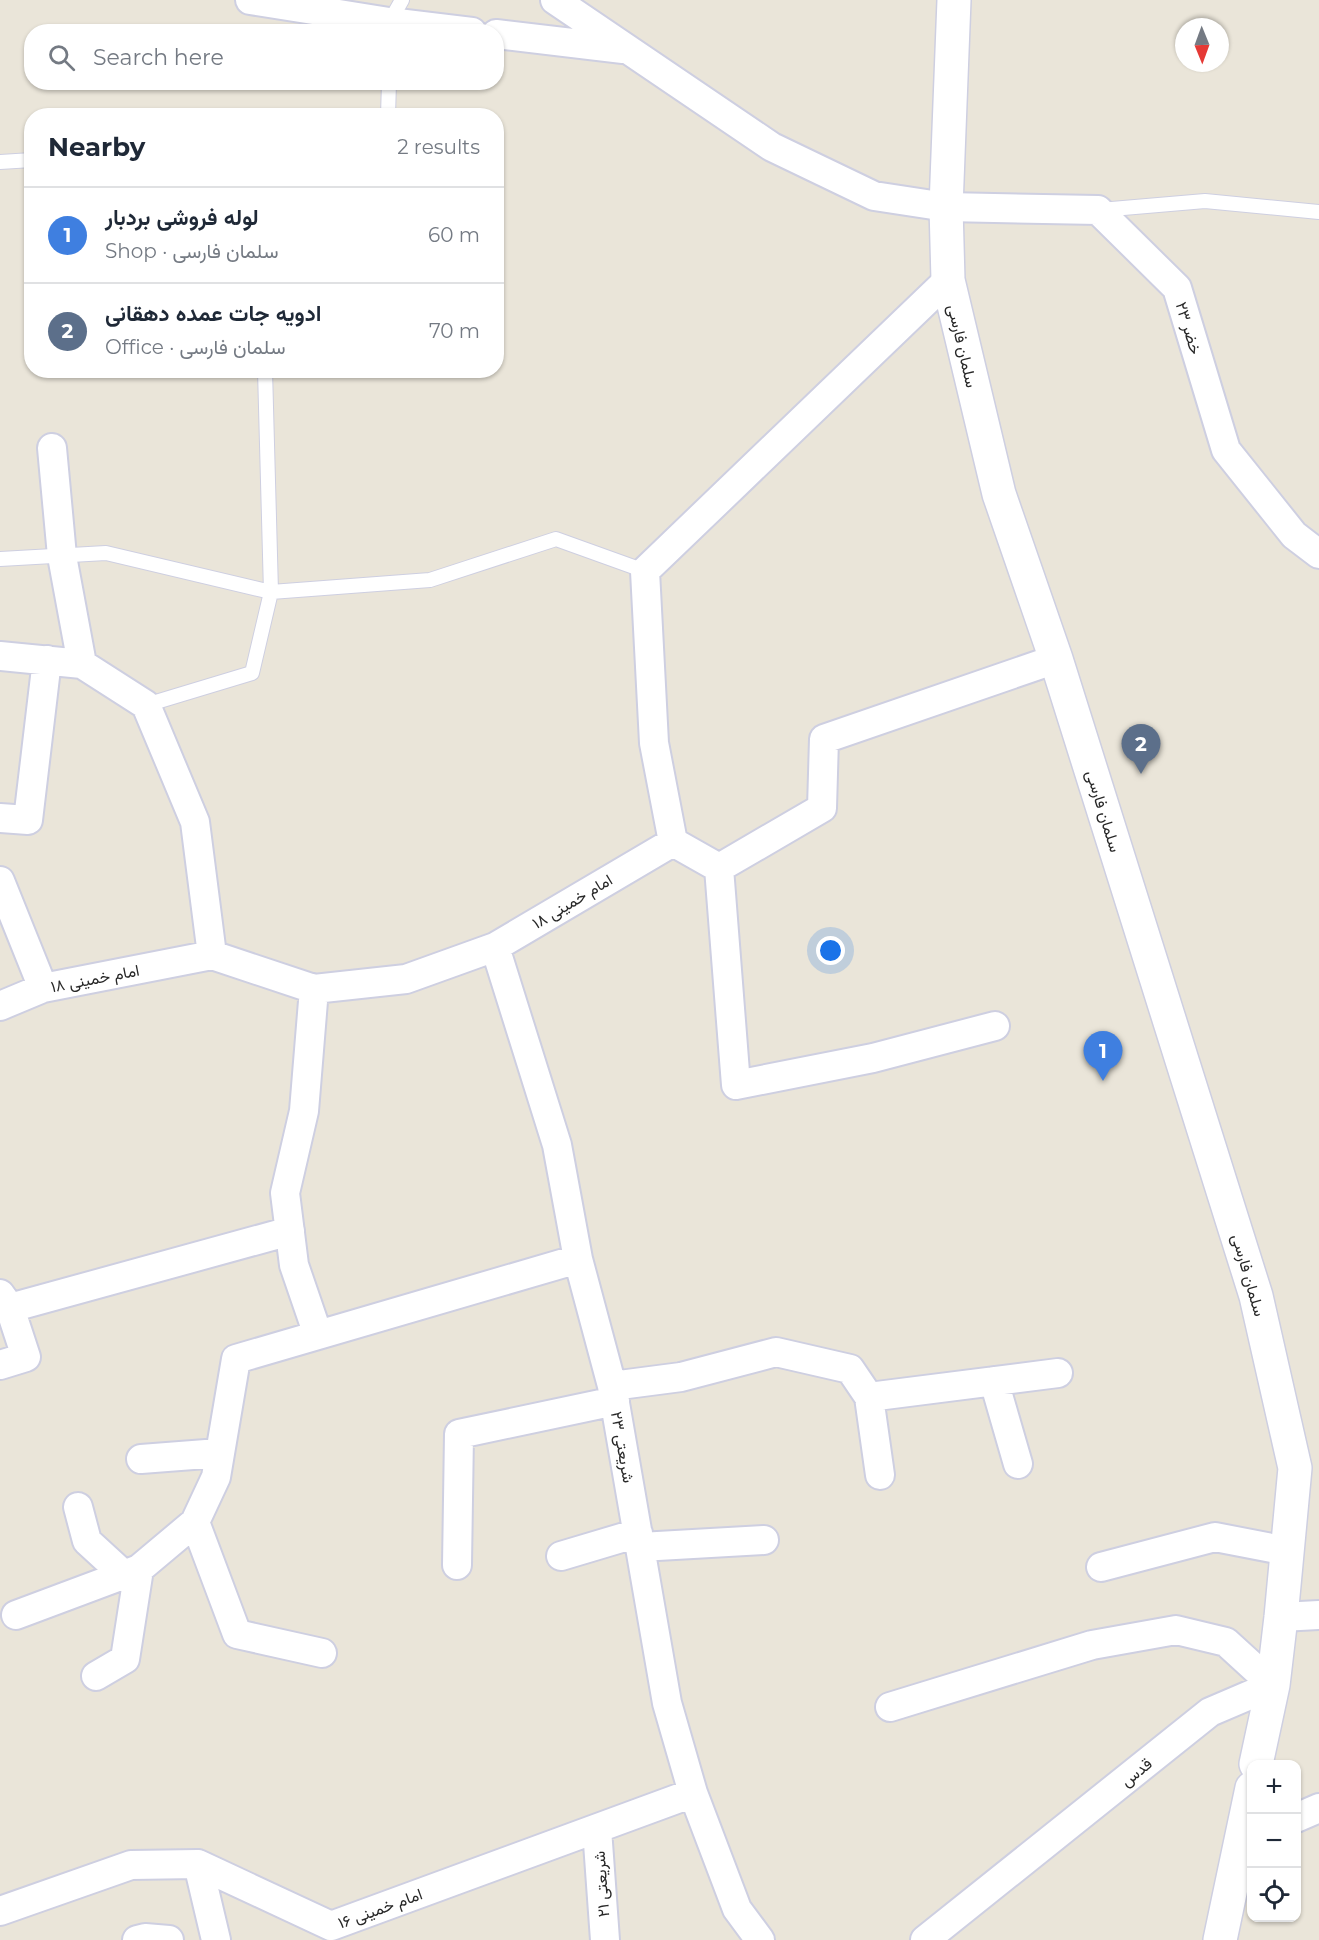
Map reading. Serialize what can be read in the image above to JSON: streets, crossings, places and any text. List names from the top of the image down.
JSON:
{
  "streets": {
    "street": [
      "خضر ۲۳",
      "سلمان فارسی",
      "امام خمینی ۱۸",
      "شریعتی ۲۳",
      "قدس",
      "شریعتی ۲۱",
      "امام خمینی ۱۶"
    ]
  },
  "crossings": [
    ["امام خمینی ۱۸", "شریعتی ۲۳"],
    ["شریعتی ۲۳", "امام خمینی ۱۶"],
    ["شریعتی ۲۱", "امام خمینی ۱۶"]
  ],
  "north": "bottom",
  "page": {
    "search": "Search here",
    "heading": ["Nearby", "2 results"],
    "list": [
      {
        "mark": "1",
        "name": "لوله فروشی بردبار",
        "note": "Shop · سلمان فارسی",
        "value": "60 m"
      },
      {
        "mark": "2",
        "name": "ادویه جات‌ عمده ‌دهقانی",
        "note": "Office · سلمان فارسی",
        "value": "70 m"
      }
    ],
    "pins": ["2", "1"],
    "map_buttons": ["+", "−"]
  }
}
